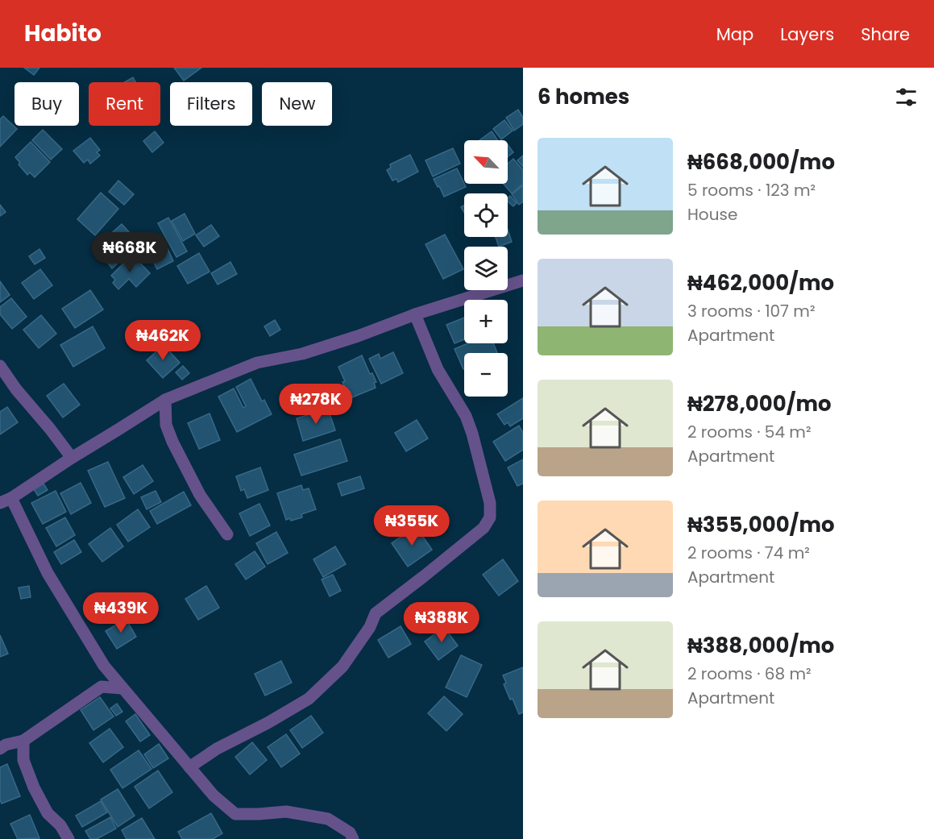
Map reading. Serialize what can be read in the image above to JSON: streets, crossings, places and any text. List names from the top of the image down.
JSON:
{
  "north": "top left",
  "page": {
    "header": "Habito",
    "nav": ["Map", "Layers", "Share"],
    "heading": "6 homes",
    "chip": [
      "Buy",
      "Rent",
      "Filters",
      "New"
    ],
    "list": [
      {
        "name": "₦668,000/mo",
        "note": "5 rooms · 123 m² · House"
      },
      {
        "name": "₦462,000/mo",
        "note": "3 rooms · 107 m² · Apartment"
      },
      {
        "name": "₦278,000/mo",
        "note": "2 rooms · 54 m² · Apartment"
      },
      {
        "name": "₦355,000/mo",
        "note": "2 rooms · 74 m² · Apartment"
      },
      {
        "name": "₦388,000/mo",
        "note": "2 rooms · 68 m² · Apartment"
      }
    ],
    "map_buttons": ["+", "−"],
    "price": [
      "₦668K",
      "₦462K",
      "₦278K",
      "₦355K",
      "₦439K",
      "₦388K"
    ]
  }
}
